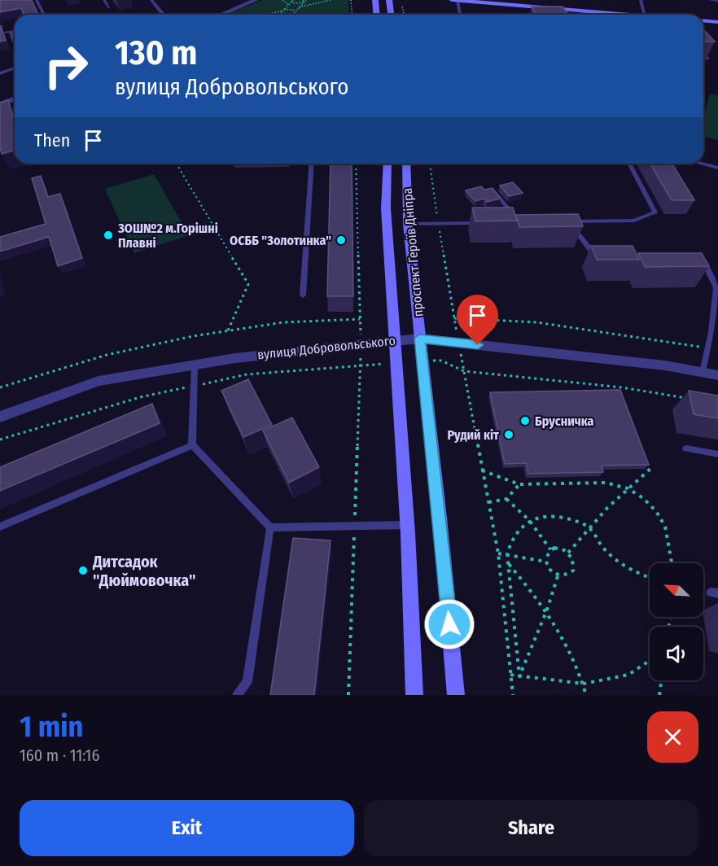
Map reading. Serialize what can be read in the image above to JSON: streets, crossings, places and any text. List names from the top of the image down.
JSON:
{
  "streets": {
    "street": ["проспект Героїв Дніпра", "вулиця Добровольського"]
  },
  "crossings": [
    ["проспект Героїв Дніпра", "вулиця Добровольського"]
  ],
  "places": [
    "ЗОШ№2 м.Горішні Плавні",
    "ОСББ \"Золотинка\"",
    "Брусничка",
    "Рудий кіт",
    "Дитсадок \"Дюймовочка\""
  ],
  "north": "top left",
  "page": {
    "turn": ["130 m", "вулиця Добровольського"],
    "then": "Then",
    "heading": ["1 min", "160 m · 11:16"],
    "buttons": ["Exit", "Share"]
  }
}
